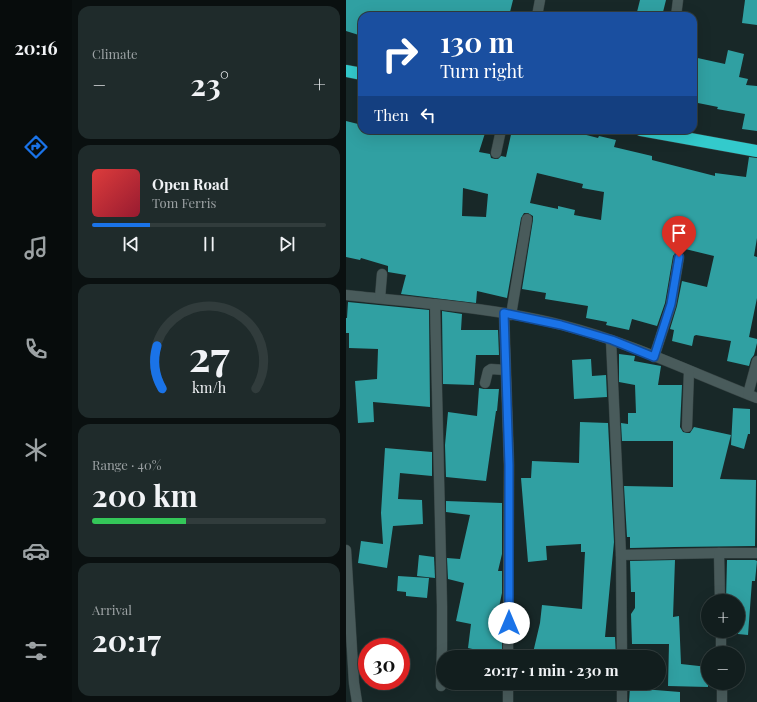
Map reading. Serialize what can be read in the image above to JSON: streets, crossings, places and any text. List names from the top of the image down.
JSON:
{
  "page": {
    "tabs": "20:16",
    "tile": [
      "Climate",
      ["Range · 40%", "200 km"],
      ["Arrival", "20:17"]
    ],
    "turn": ["130 m", "Turn right"],
    "heat": ["−", "23°", "+"],
    "then": "Then",
    "song": ["Open Road", "Tom Ferris"],
    "map_buttons": ["+", "−"],
    "limit": "30",
    "trip": "20:17 · 1 min · 230 m",
    "gauge": ["27", "km/h"]
  }
}
